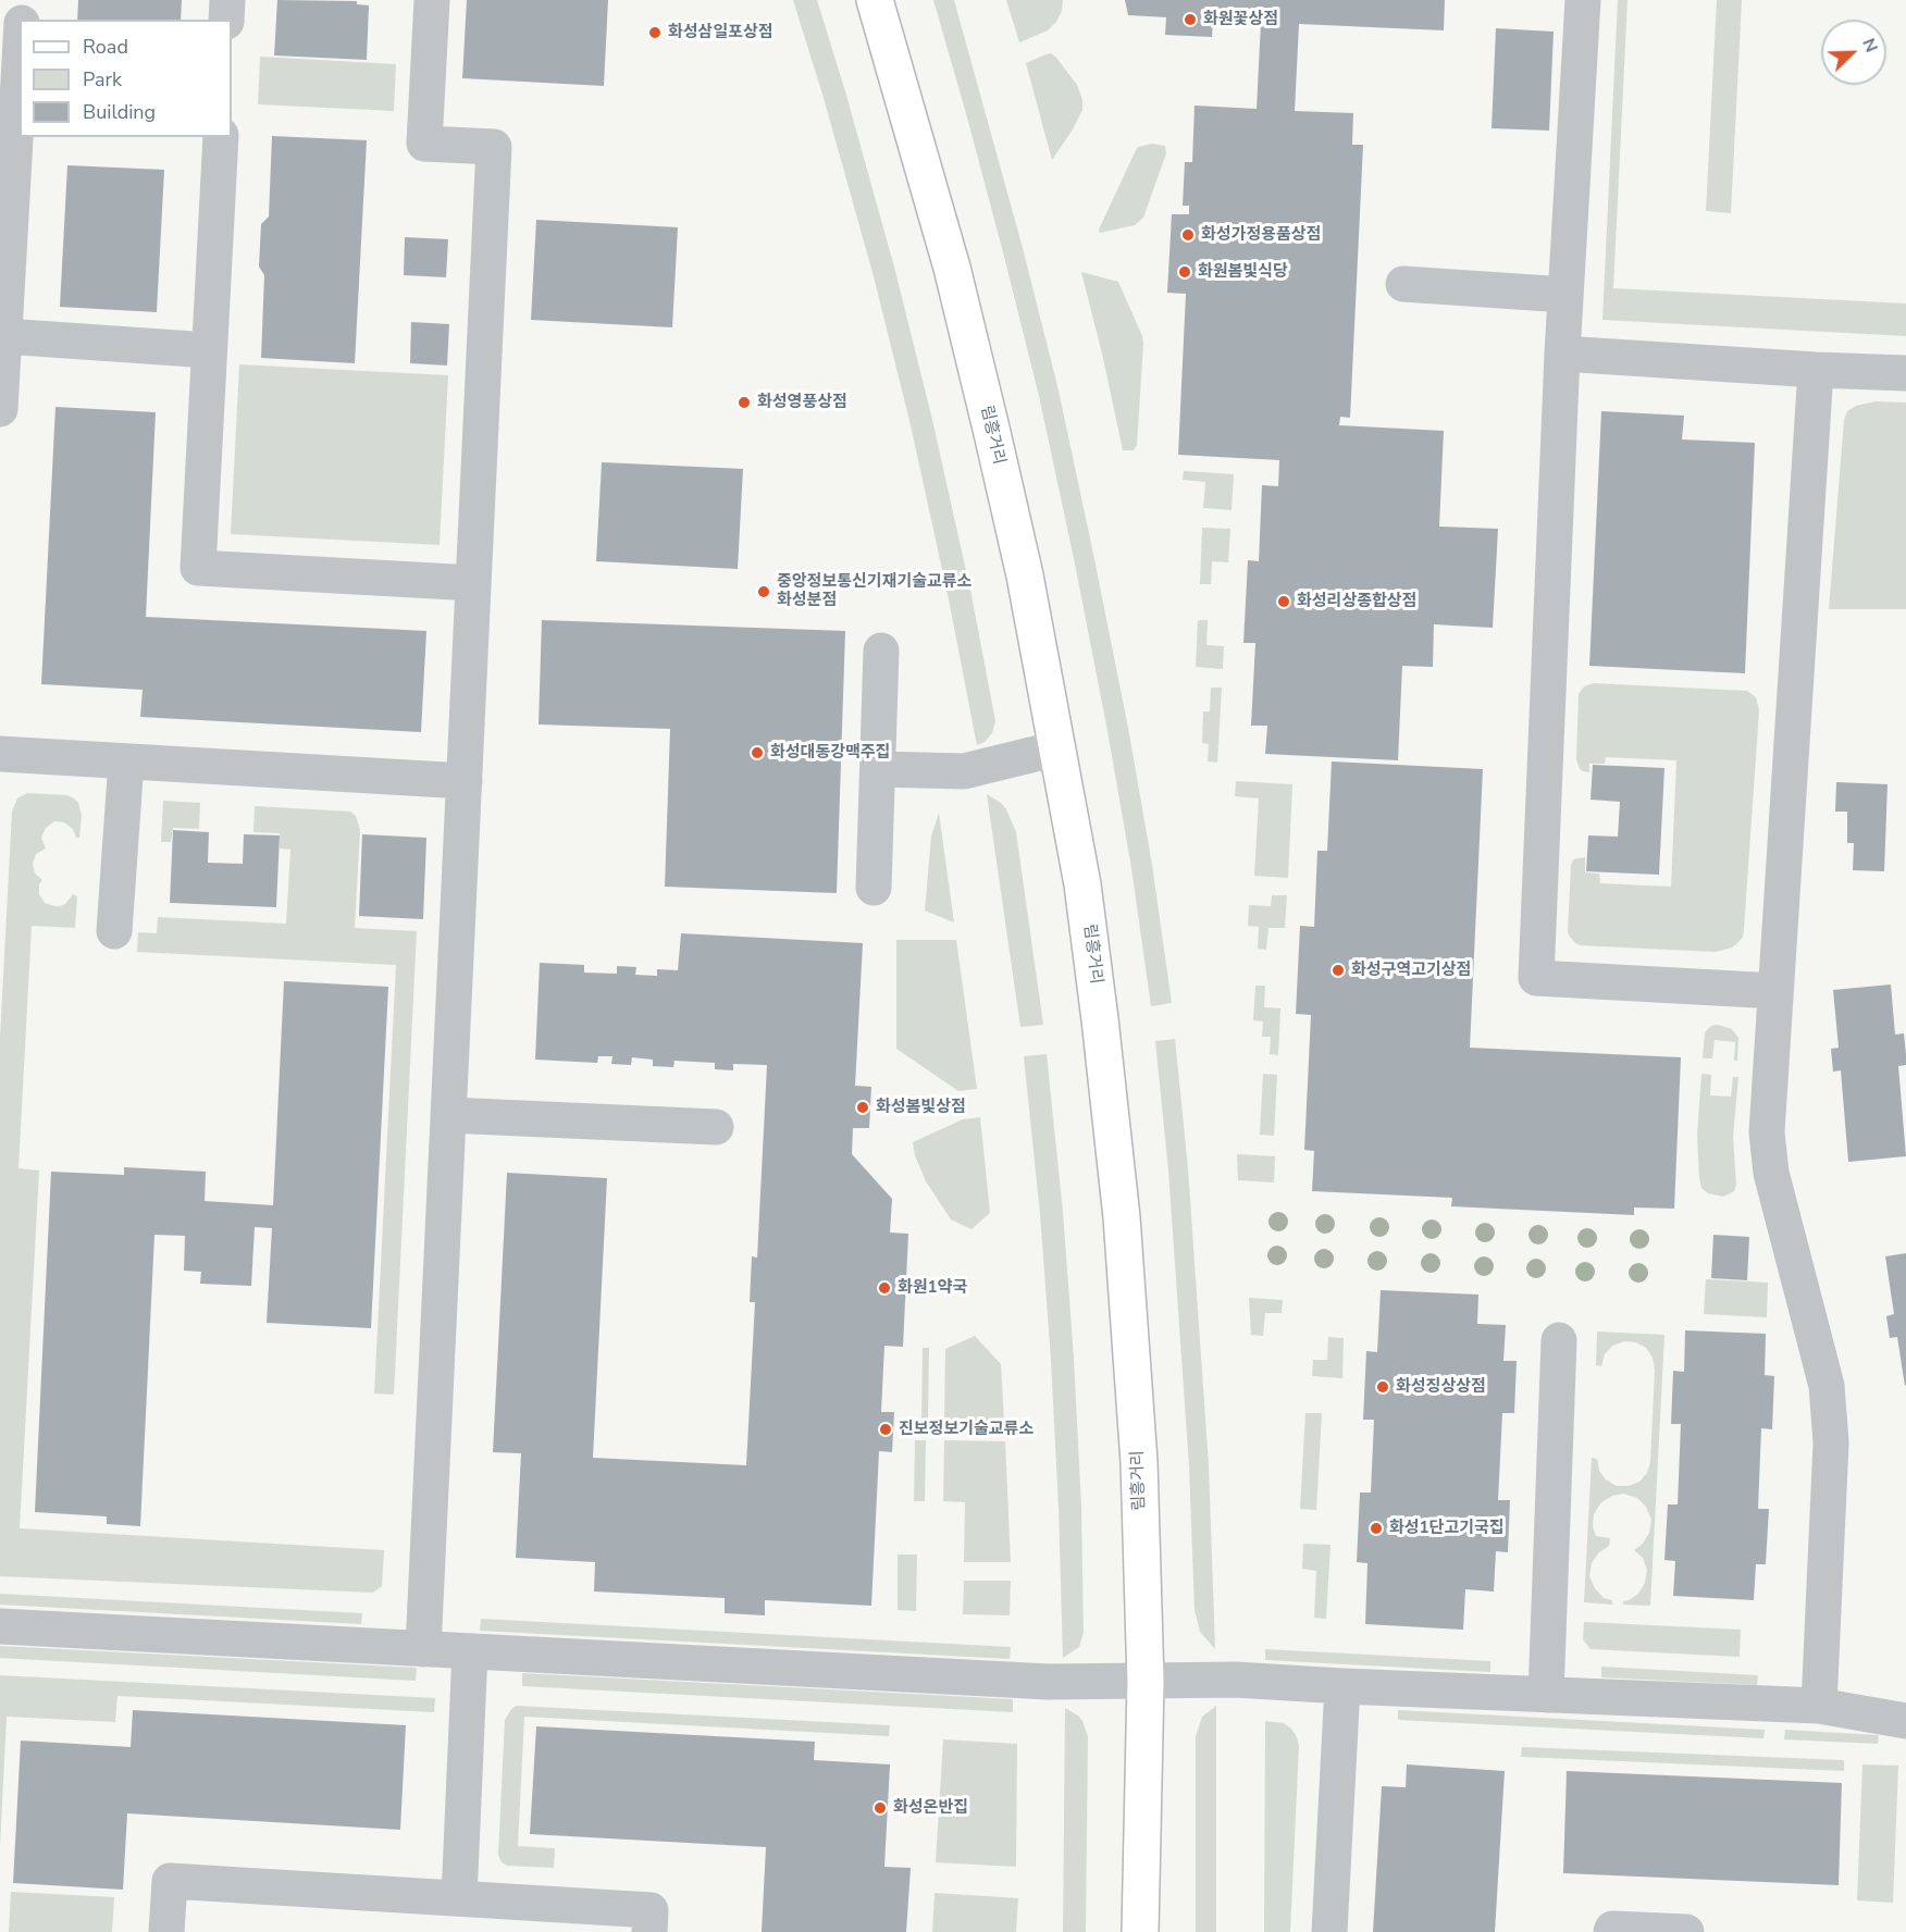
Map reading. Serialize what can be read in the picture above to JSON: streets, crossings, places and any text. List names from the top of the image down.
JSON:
{
  "streets": {
    "main road": ["림흥거리"]
  },
  "places": [
    "화원꽃상점",
    "화성삼일포상점",
    "화성가정용품상점",
    "화원봄빛식당",
    "화성영풍상점",
    "중앙정보통신기재기술교류소 화성분점",
    "화성리상종합상점",
    "화성대동강맥주집",
    "화성구역고기상점",
    "화성봄빛상점",
    "화원1약국",
    "화성징상상점",
    "진보정보기술교류소",
    "화성1단고기국집",
    "화성온반집"
  ],
  "legend": ["Road", "Park", "Building"],
  "north": "top right"
}
